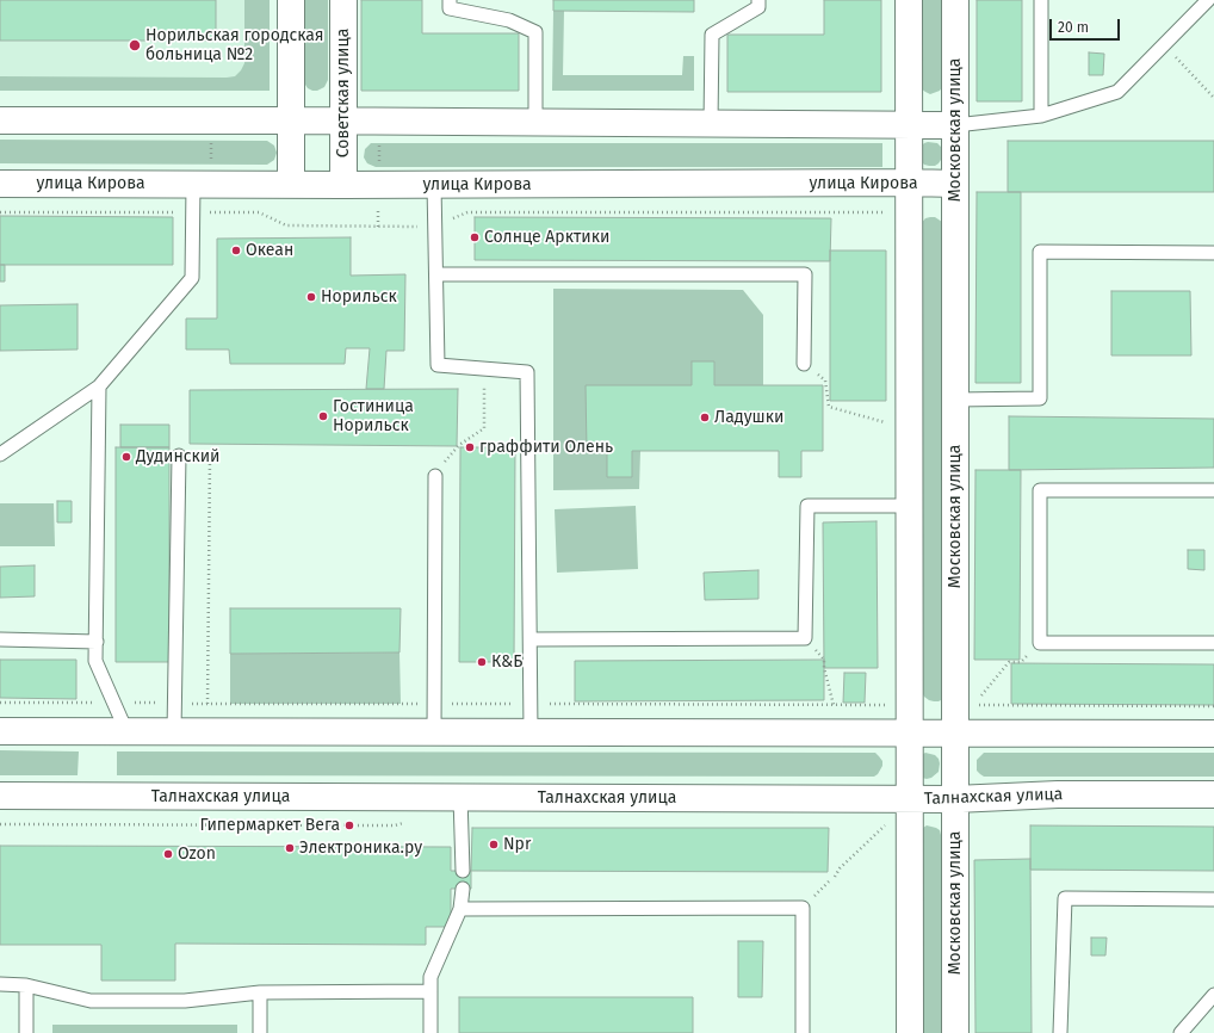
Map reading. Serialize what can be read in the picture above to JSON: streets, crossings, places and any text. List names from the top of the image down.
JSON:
{
  "streets": {
    "street": [
      "Советская улица",
      "Московская улица",
      "улица Кирова",
      "Талнахская улица"
    ]
  },
  "crossings": [
    ["Советская улица", "улица Кирова"],
    ["Московская улица", "улица Кирова"],
    ["Московская улица", "Талнахская улица"]
  ],
  "places": [
    "Норильская городская больница №2",
    "Солнце Арктики",
    "Океан",
    "Норильск",
    "Гостиница Норильск",
    "Ладушки",
    "граффити Олень",
    "Дудинский",
    "К&Б",
    "Гипермаркет Вега",
    "Npr",
    "Электроника.ру",
    "Ozon"
  ],
  "scale_bar": "20 m"
}
